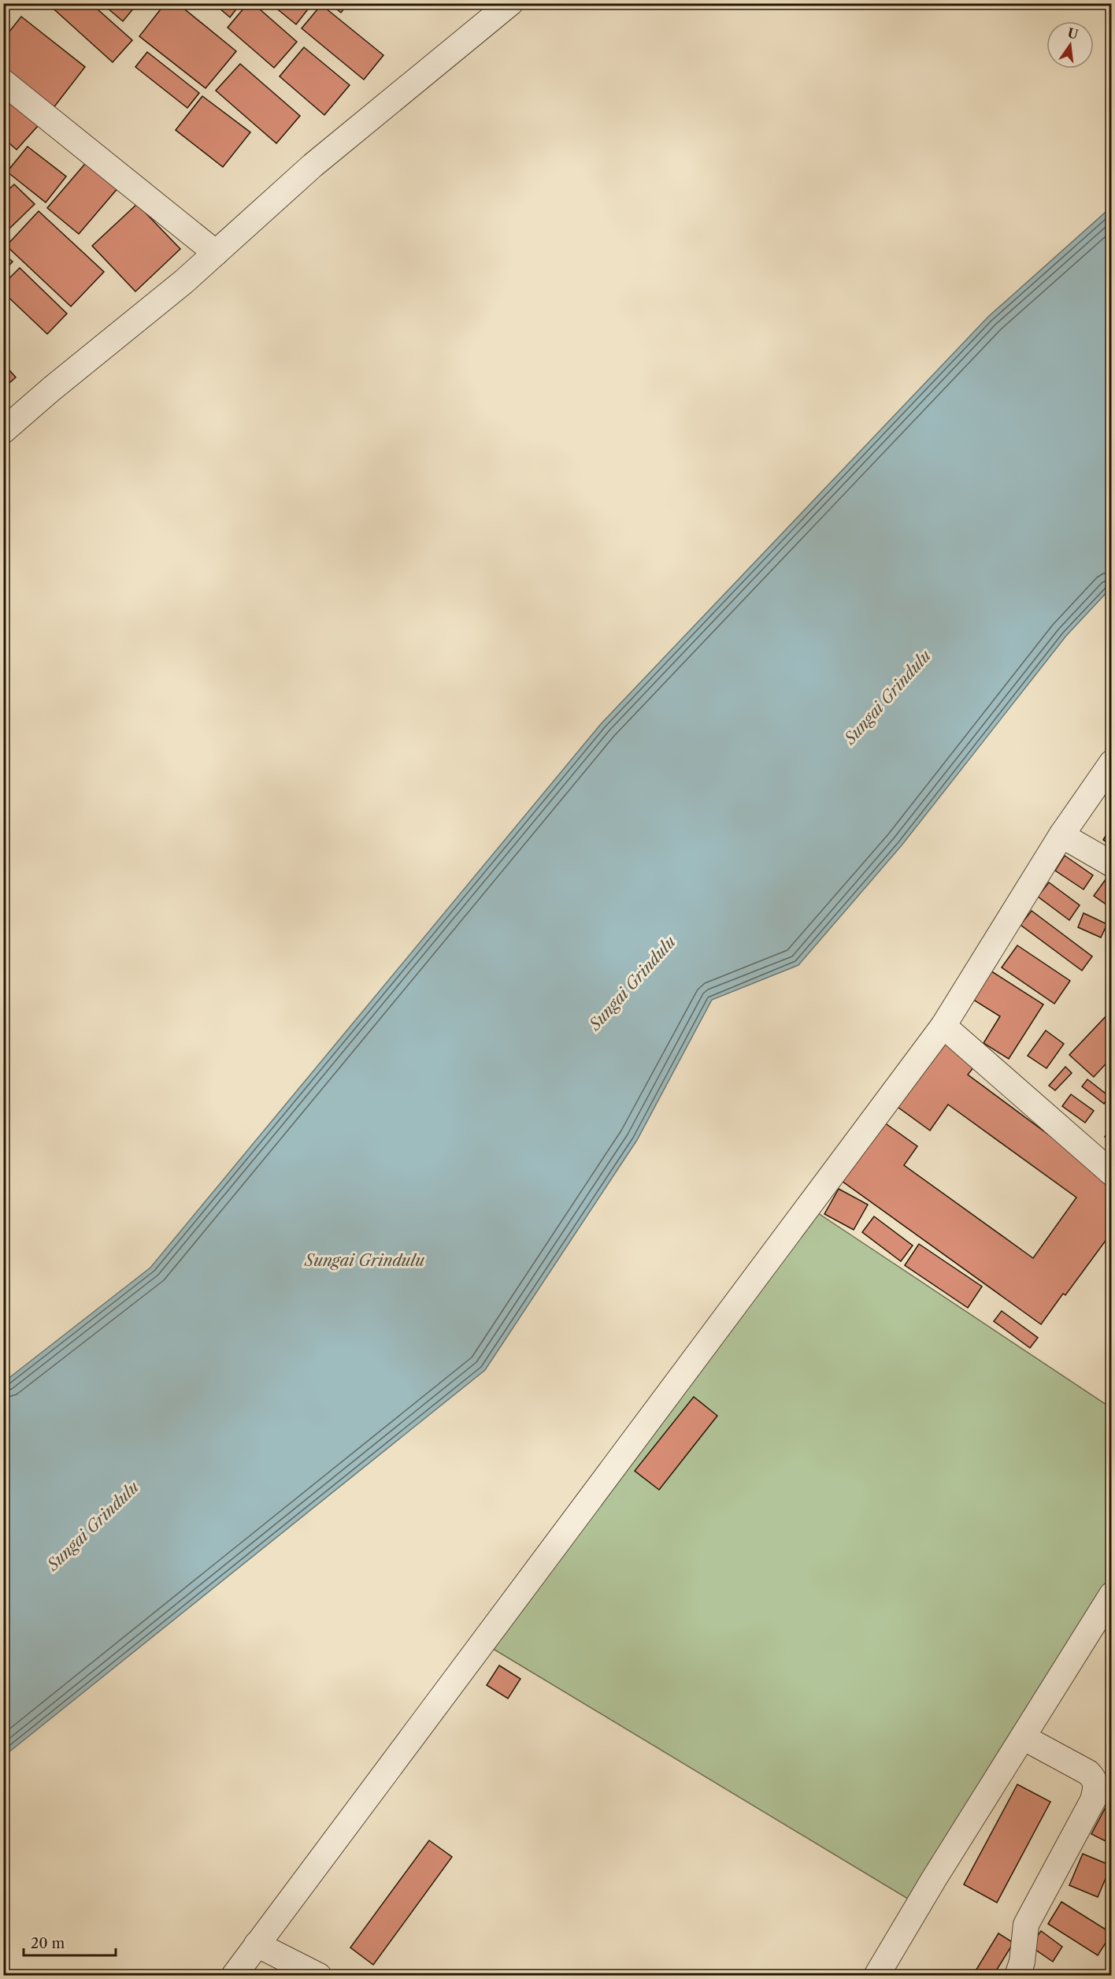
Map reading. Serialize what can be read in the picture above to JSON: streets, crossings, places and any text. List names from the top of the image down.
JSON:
{
  "water": ["Sungai Grindulu"],
  "scale_bar": "20 m",
  "north": "top"
}
